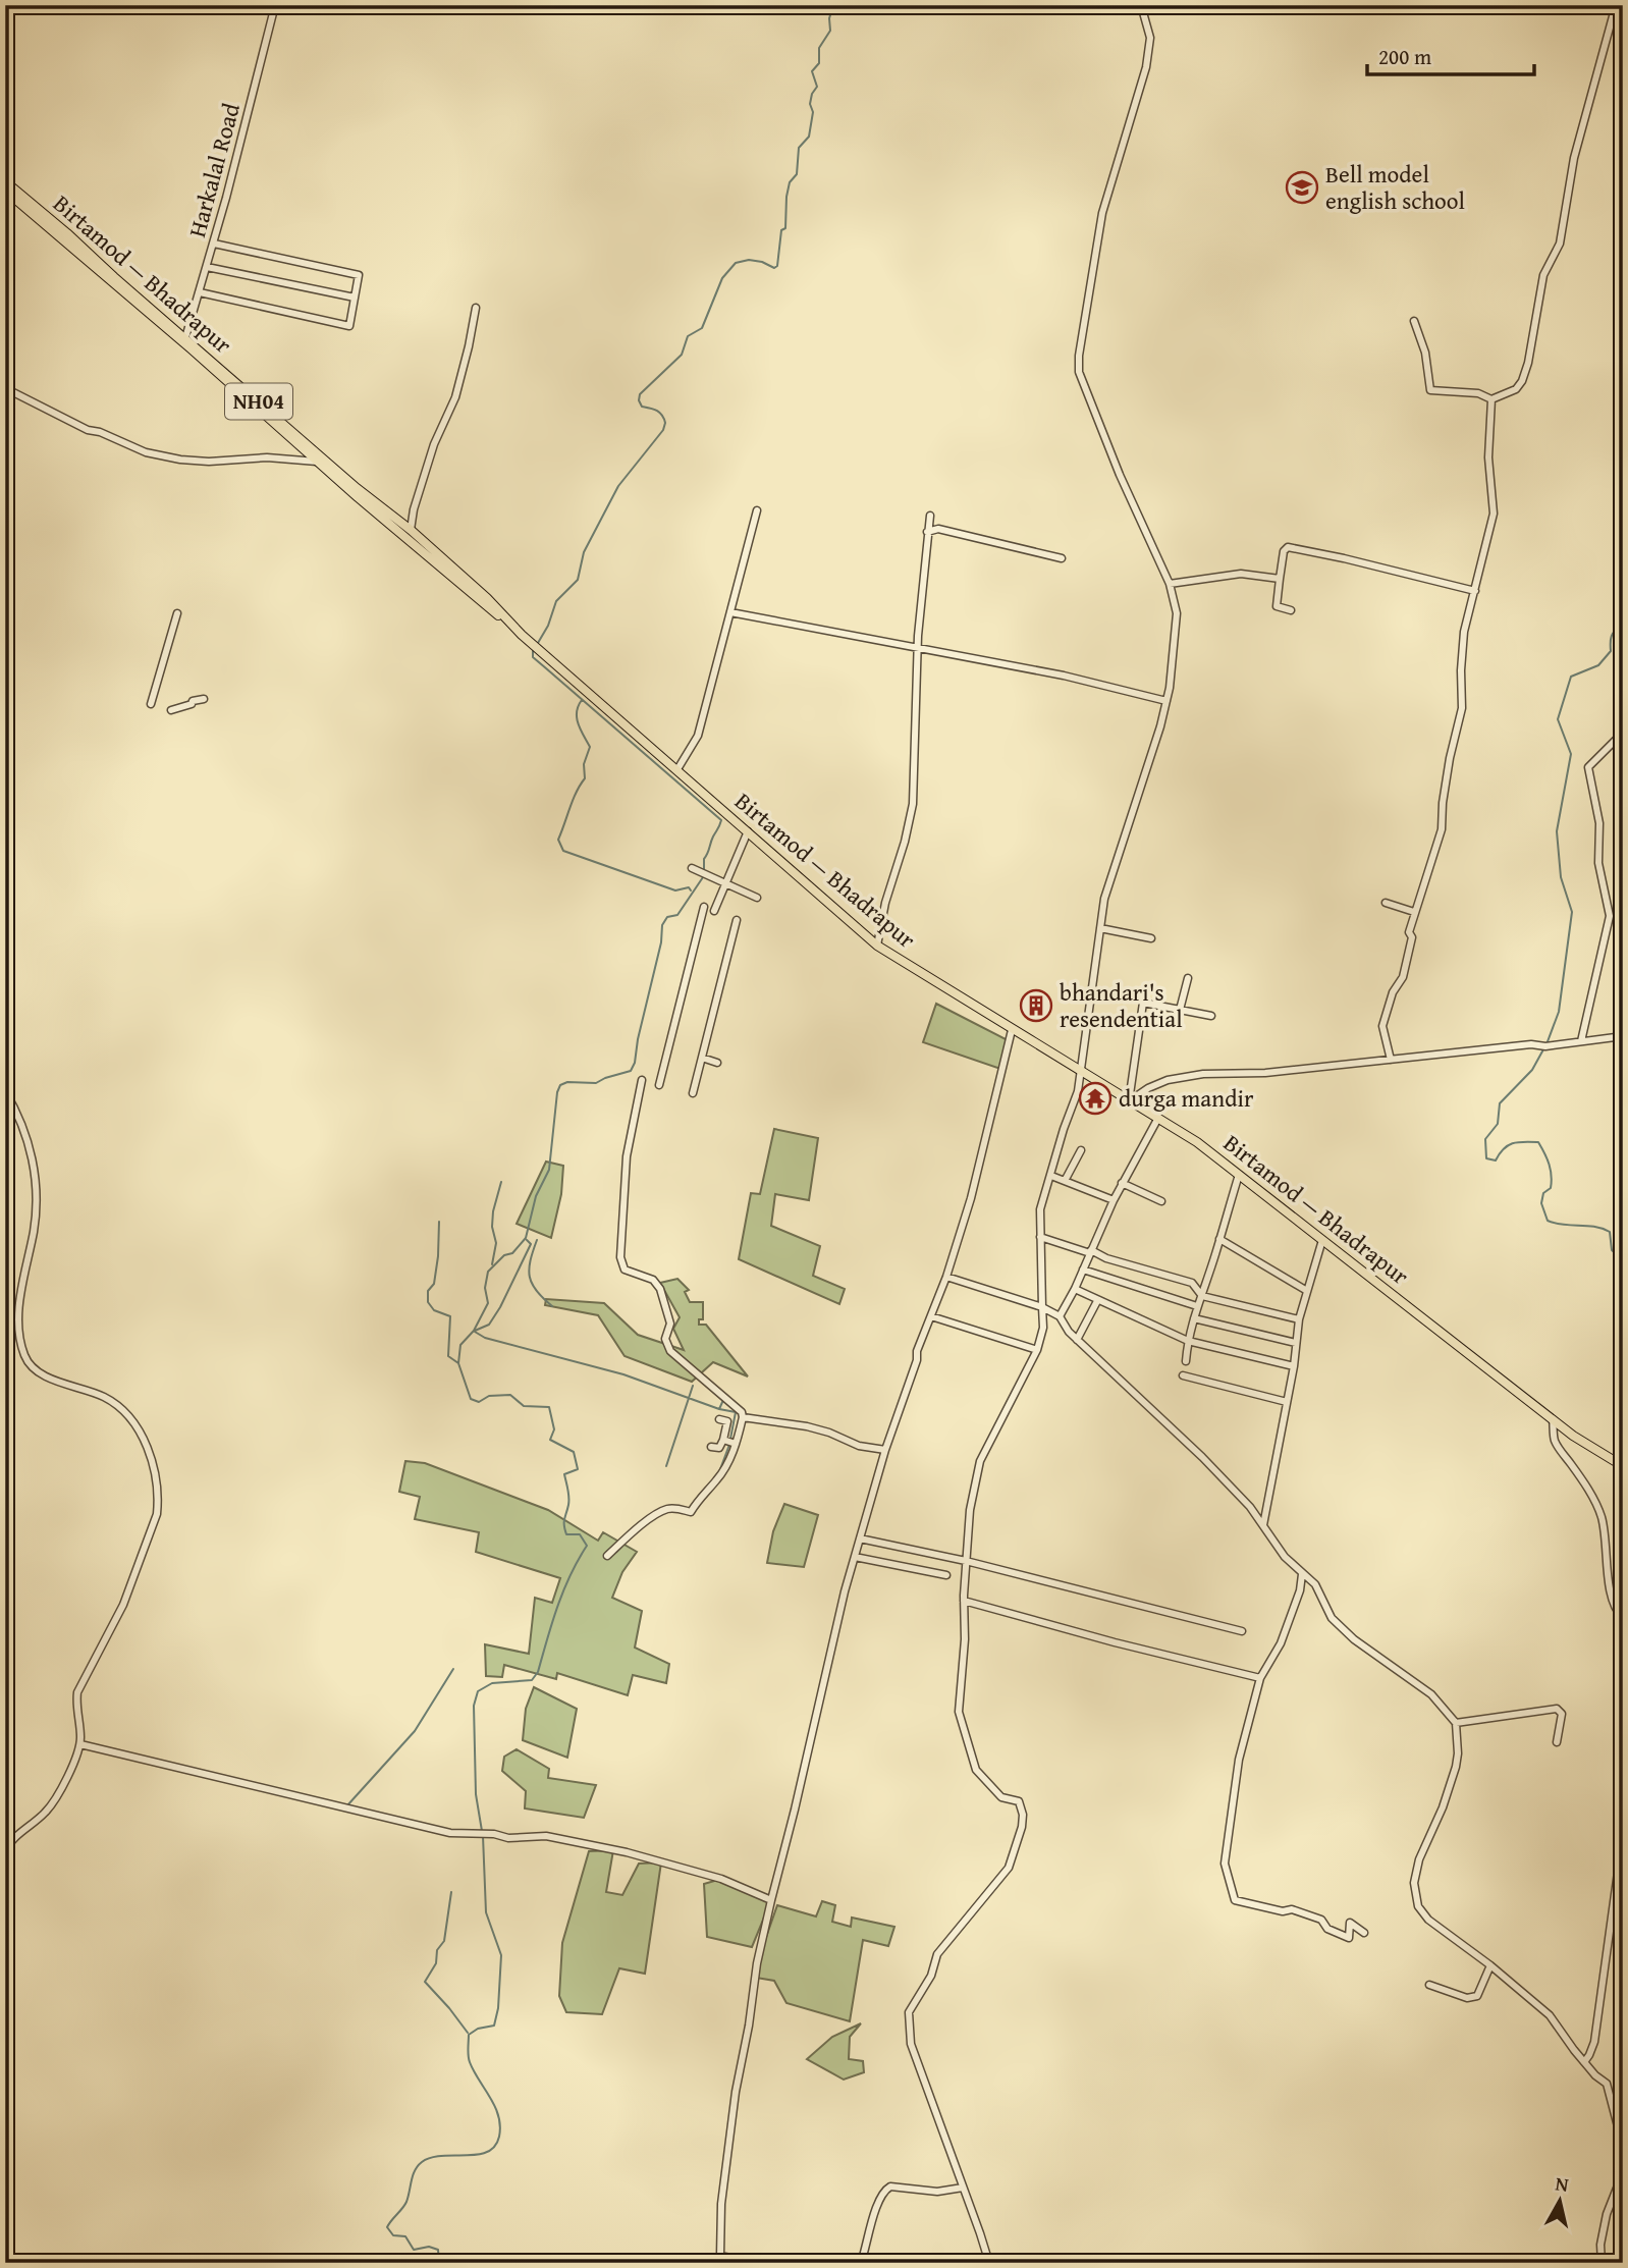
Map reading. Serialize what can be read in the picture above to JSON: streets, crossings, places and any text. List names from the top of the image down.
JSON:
{
  "streets": {
    "main road": ["Birtamod — Bhadrapur", "NH04"],
    "street": ["Harkalal Road"]
  },
  "crossings": [
    ["Harkalal Road", "Birtamod — Bhadrapur"]
  ],
  "places": {
    "school or university": ["Bell model english school"],
    "building": ["bhandari's resendential"],
    "temple": ["durga mandir"]
  },
  "scale_bar": "200 m",
  "north": "top"
}
